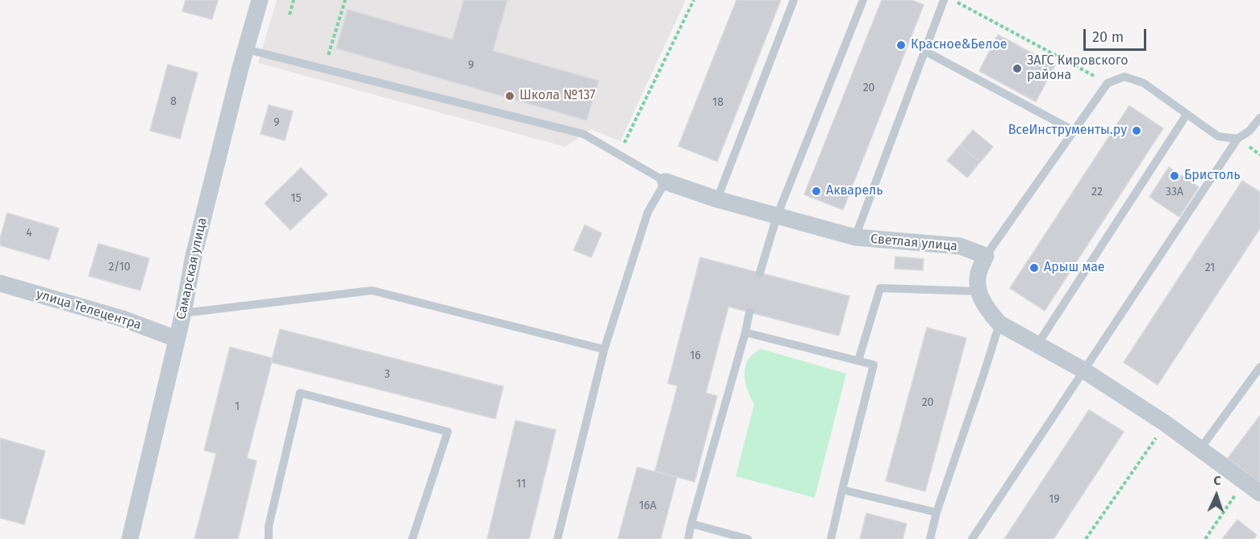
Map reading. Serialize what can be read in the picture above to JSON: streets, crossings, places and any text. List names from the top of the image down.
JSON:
{
  "streets": {
    "street": ["Светлая улица", "Самарская улица", "улица Телецентра"]
  },
  "crossings": [
    ["Самарская улица", "улица Телецентра"]
  ],
  "places": [
    "Красное&Белое",
    "ЗАГС Кировского района",
    "Школа №137",
    "ВсеИнструменты.ру",
    "Бристоль",
    "Акварель",
    "Арыш мае"
  ],
  "house_numbers": [
    "9",
    "20",
    "8",
    "18",
    "9",
    "22",
    "33А",
    "15",
    "4",
    "2/10",
    "21",
    "16",
    "3",
    "20",
    "1",
    "11",
    "19",
    "16А"
  ],
  "scale_bar": "20 m",
  "north": "top"
}
